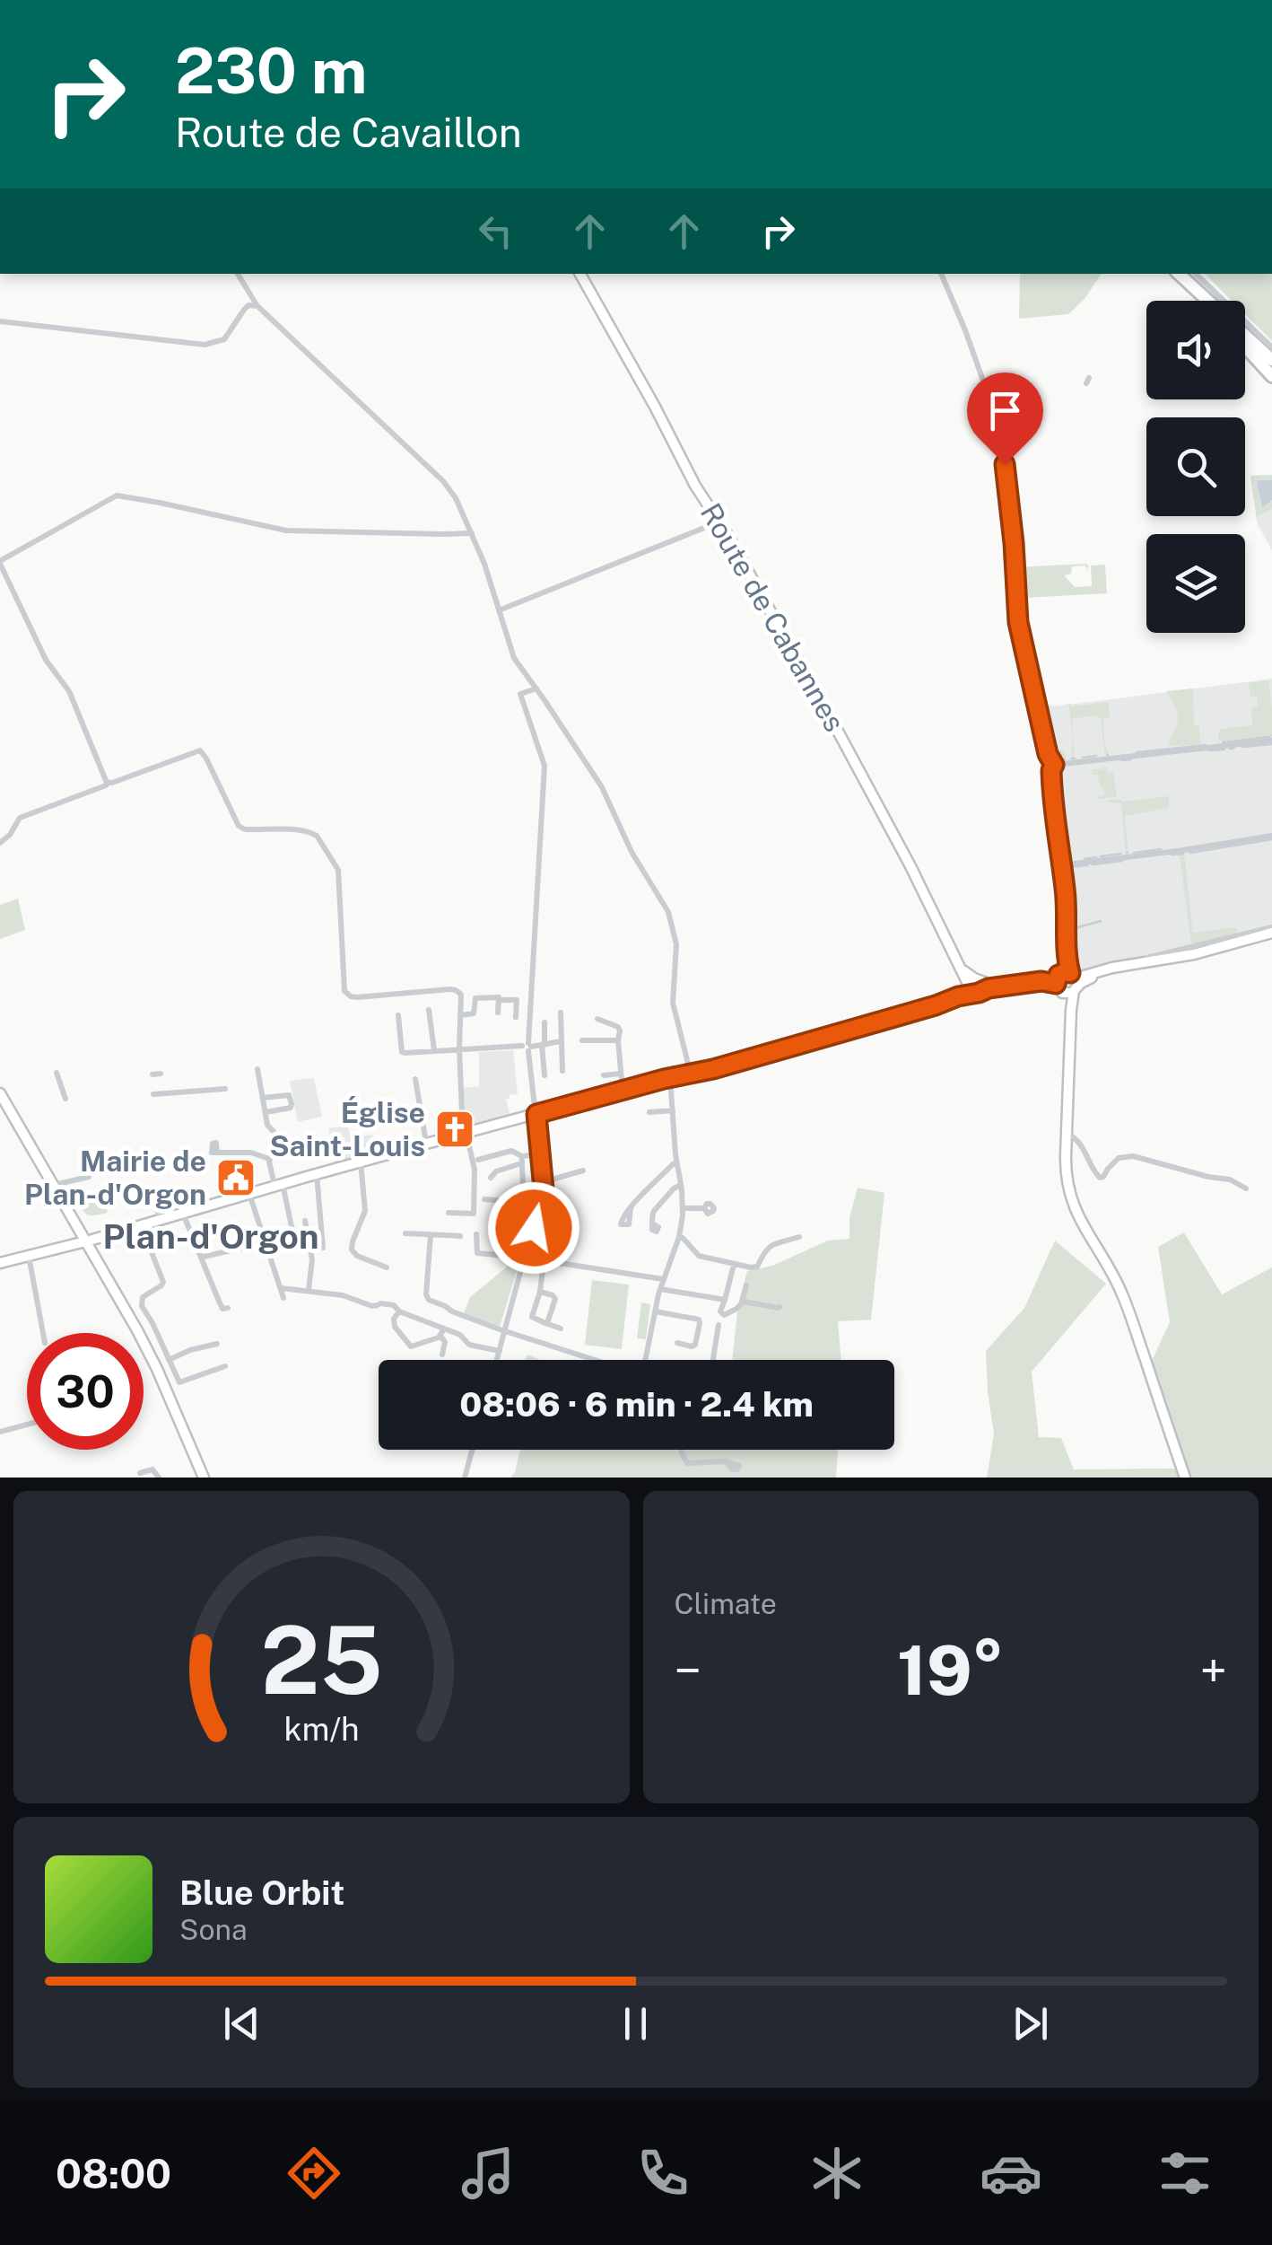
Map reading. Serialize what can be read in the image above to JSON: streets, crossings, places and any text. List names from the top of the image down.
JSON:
{
  "streets": {
    "main road": ["Route de Cabannes"]
  },
  "districts": ["Plan-d'Orgon"],
  "places": {
    "church": ["Église Saint-Louis"],
    "public building": ["Mairie de Plan-d'Orgon"]
  },
  "page": {
    "turn": ["230 m", "Route de Cavaillon"],
    "limit": "30",
    "trip": "08:06 · 6 min · 2.4 km",
    "tile": "Climate",
    "heat": ["−", "19°", "+"],
    "song": ["Blue Orbit", "Sona"],
    "tabs": "08:00",
    "gauge": ["25", "km/h"]
  }
}
